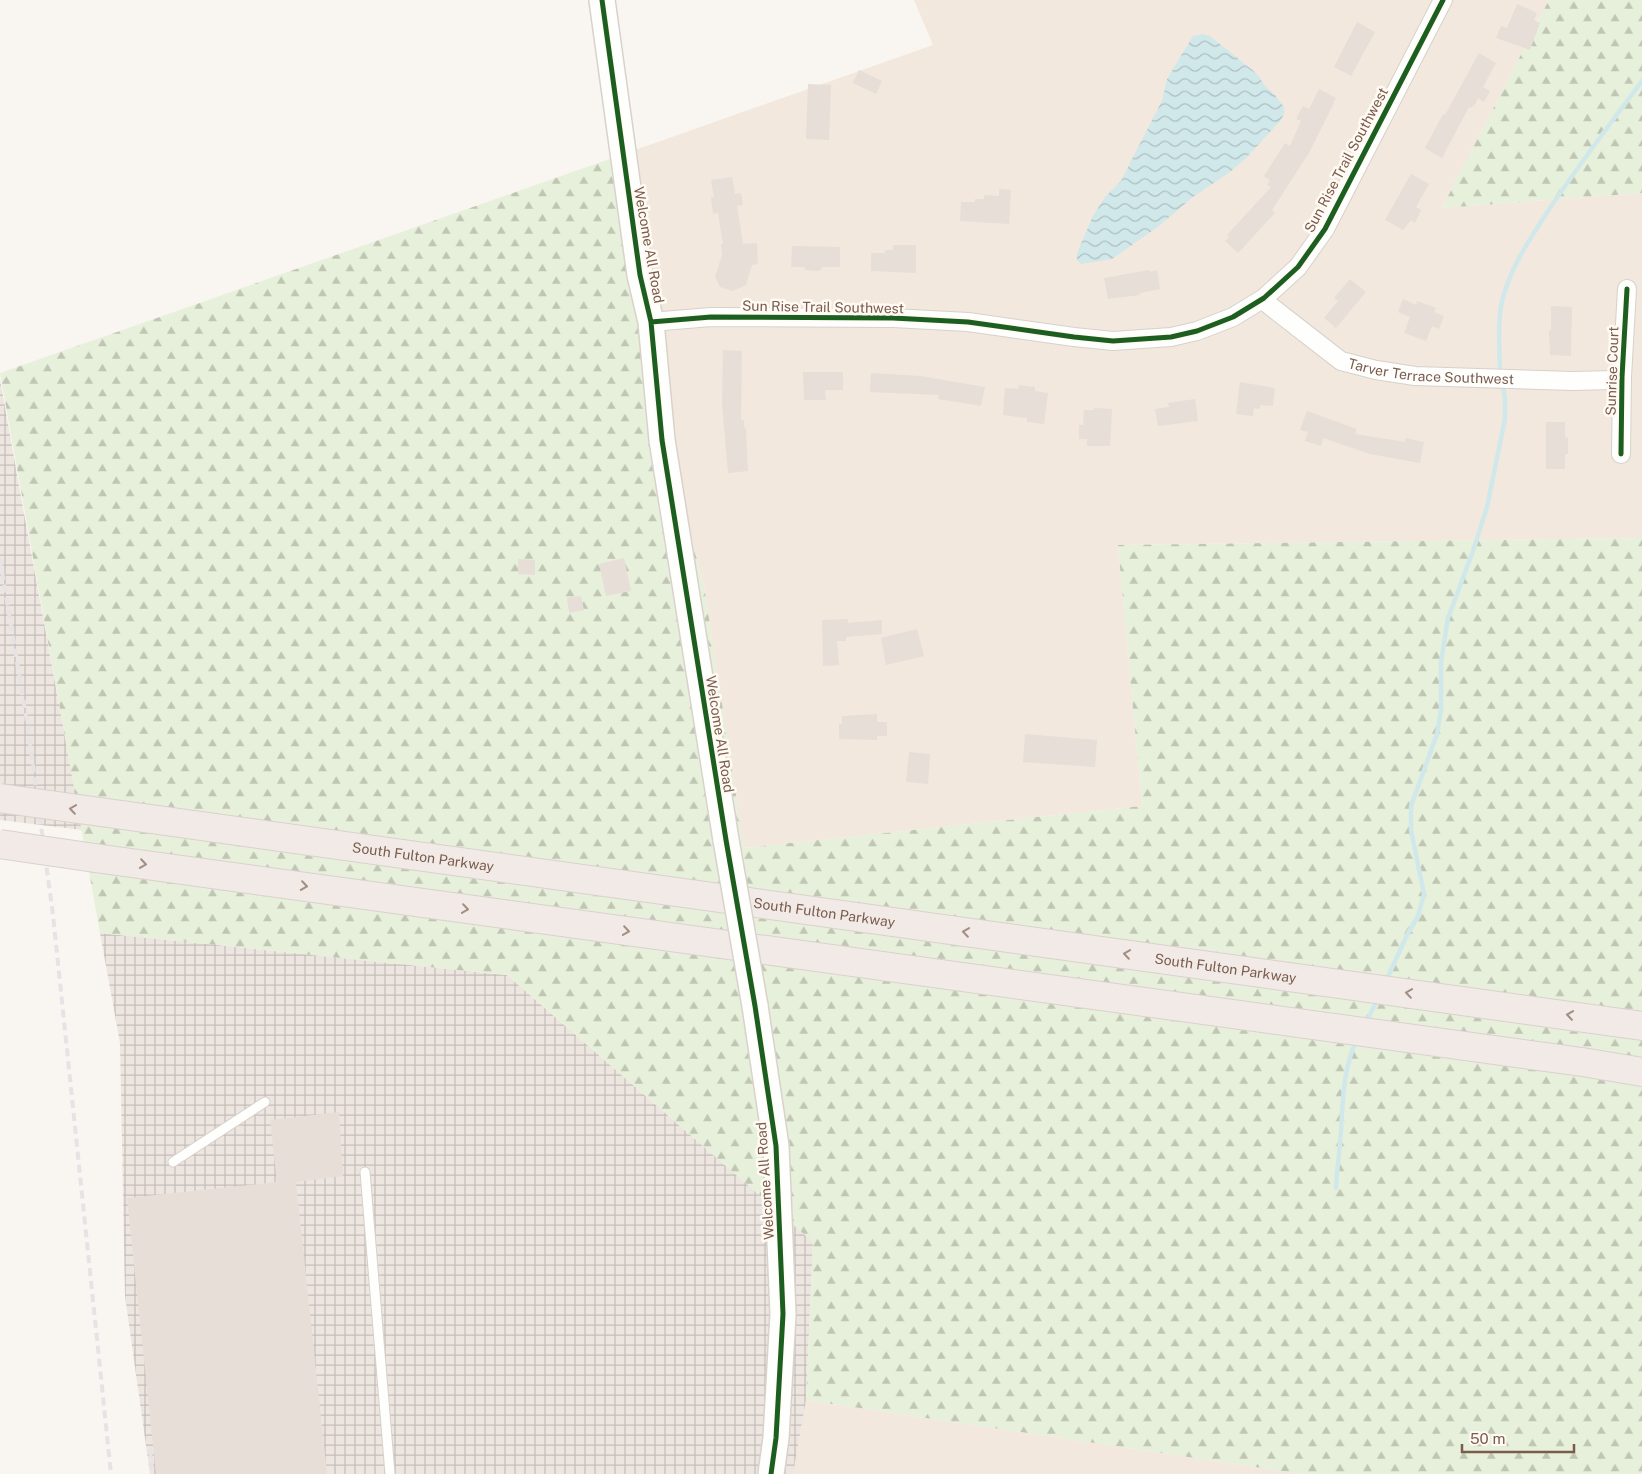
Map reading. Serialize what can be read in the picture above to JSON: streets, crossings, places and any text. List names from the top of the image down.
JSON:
{
  "streets": {
    "highway": ["South Fulton Parkway"],
    "street": [
      "Sun Rise Trail Southwest",
      "Welcome All Road",
      "Tarver Terrace Southwest",
      "Sunrise Court"
    ]
  },
  "crossings": [
    ["Sun Rise Trail Southwest", "Welcome All Road"],
    ["Sun Rise Trail Southwest", "Tarver Terrace Southwest"],
    ["Tarver Terrace Southwest", "Sunrise Court"]
  ],
  "scale_bar": "50 m"
}
